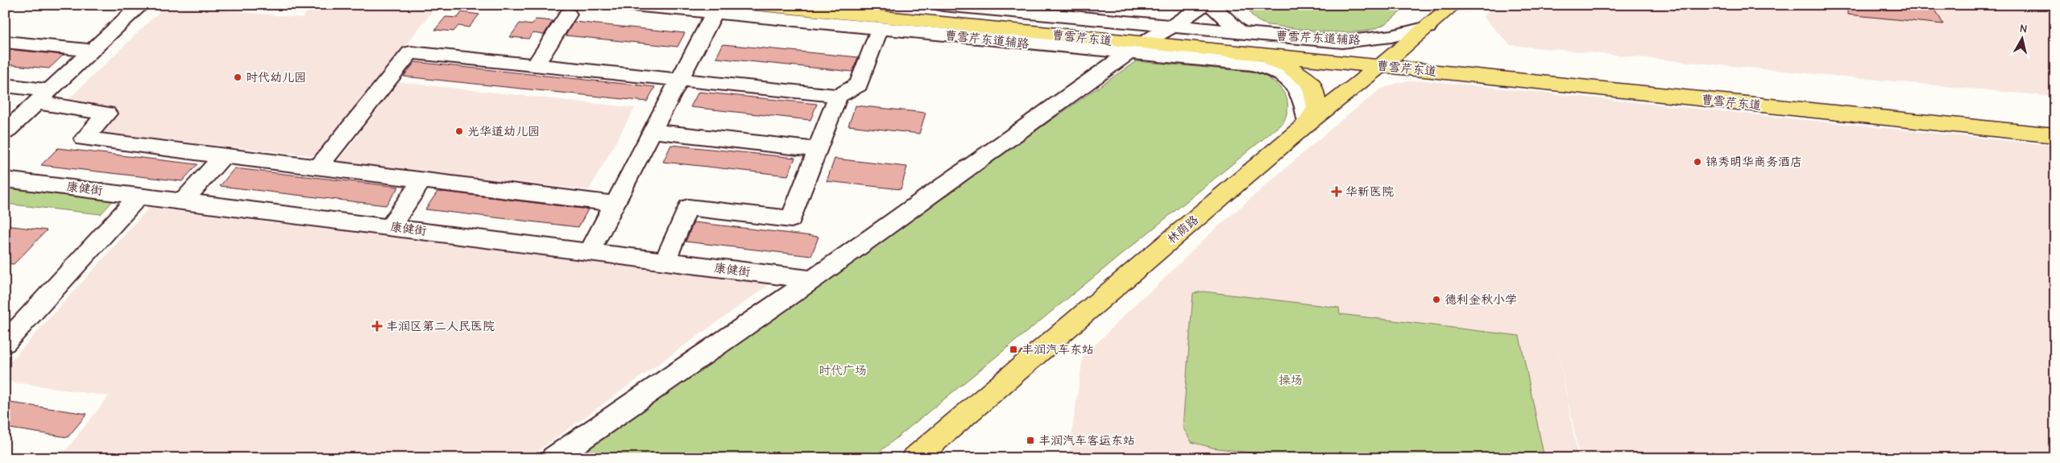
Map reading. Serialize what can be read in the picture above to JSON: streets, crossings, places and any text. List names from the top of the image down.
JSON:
{
  "streets": {
    "main road": ["曹雪芹东道", "林荫路"],
    "street": ["曹雪芹东道辅路", "康健街"]
  },
  "crossings": [
    ["曹雪芹东道", "曹雪芹东道辅路"],
    ["曹雪芹东道", "林荫路"],
    ["曹雪芹东道辅路", "林荫路"]
  ],
  "parks": ["时代广场", "操场"],
  "places": {
    "other": [
      "时代幼儿园",
      "光华道幼儿园",
      "锦秀明华商务酒店",
      "德利金秋小学"
    ],
    "health": ["华新医院", "丰润区第二人民医院"],
    "transit": ["丰润汽车东站", "丰润汽车客运东站"]
  },
  "north": "top"
}
